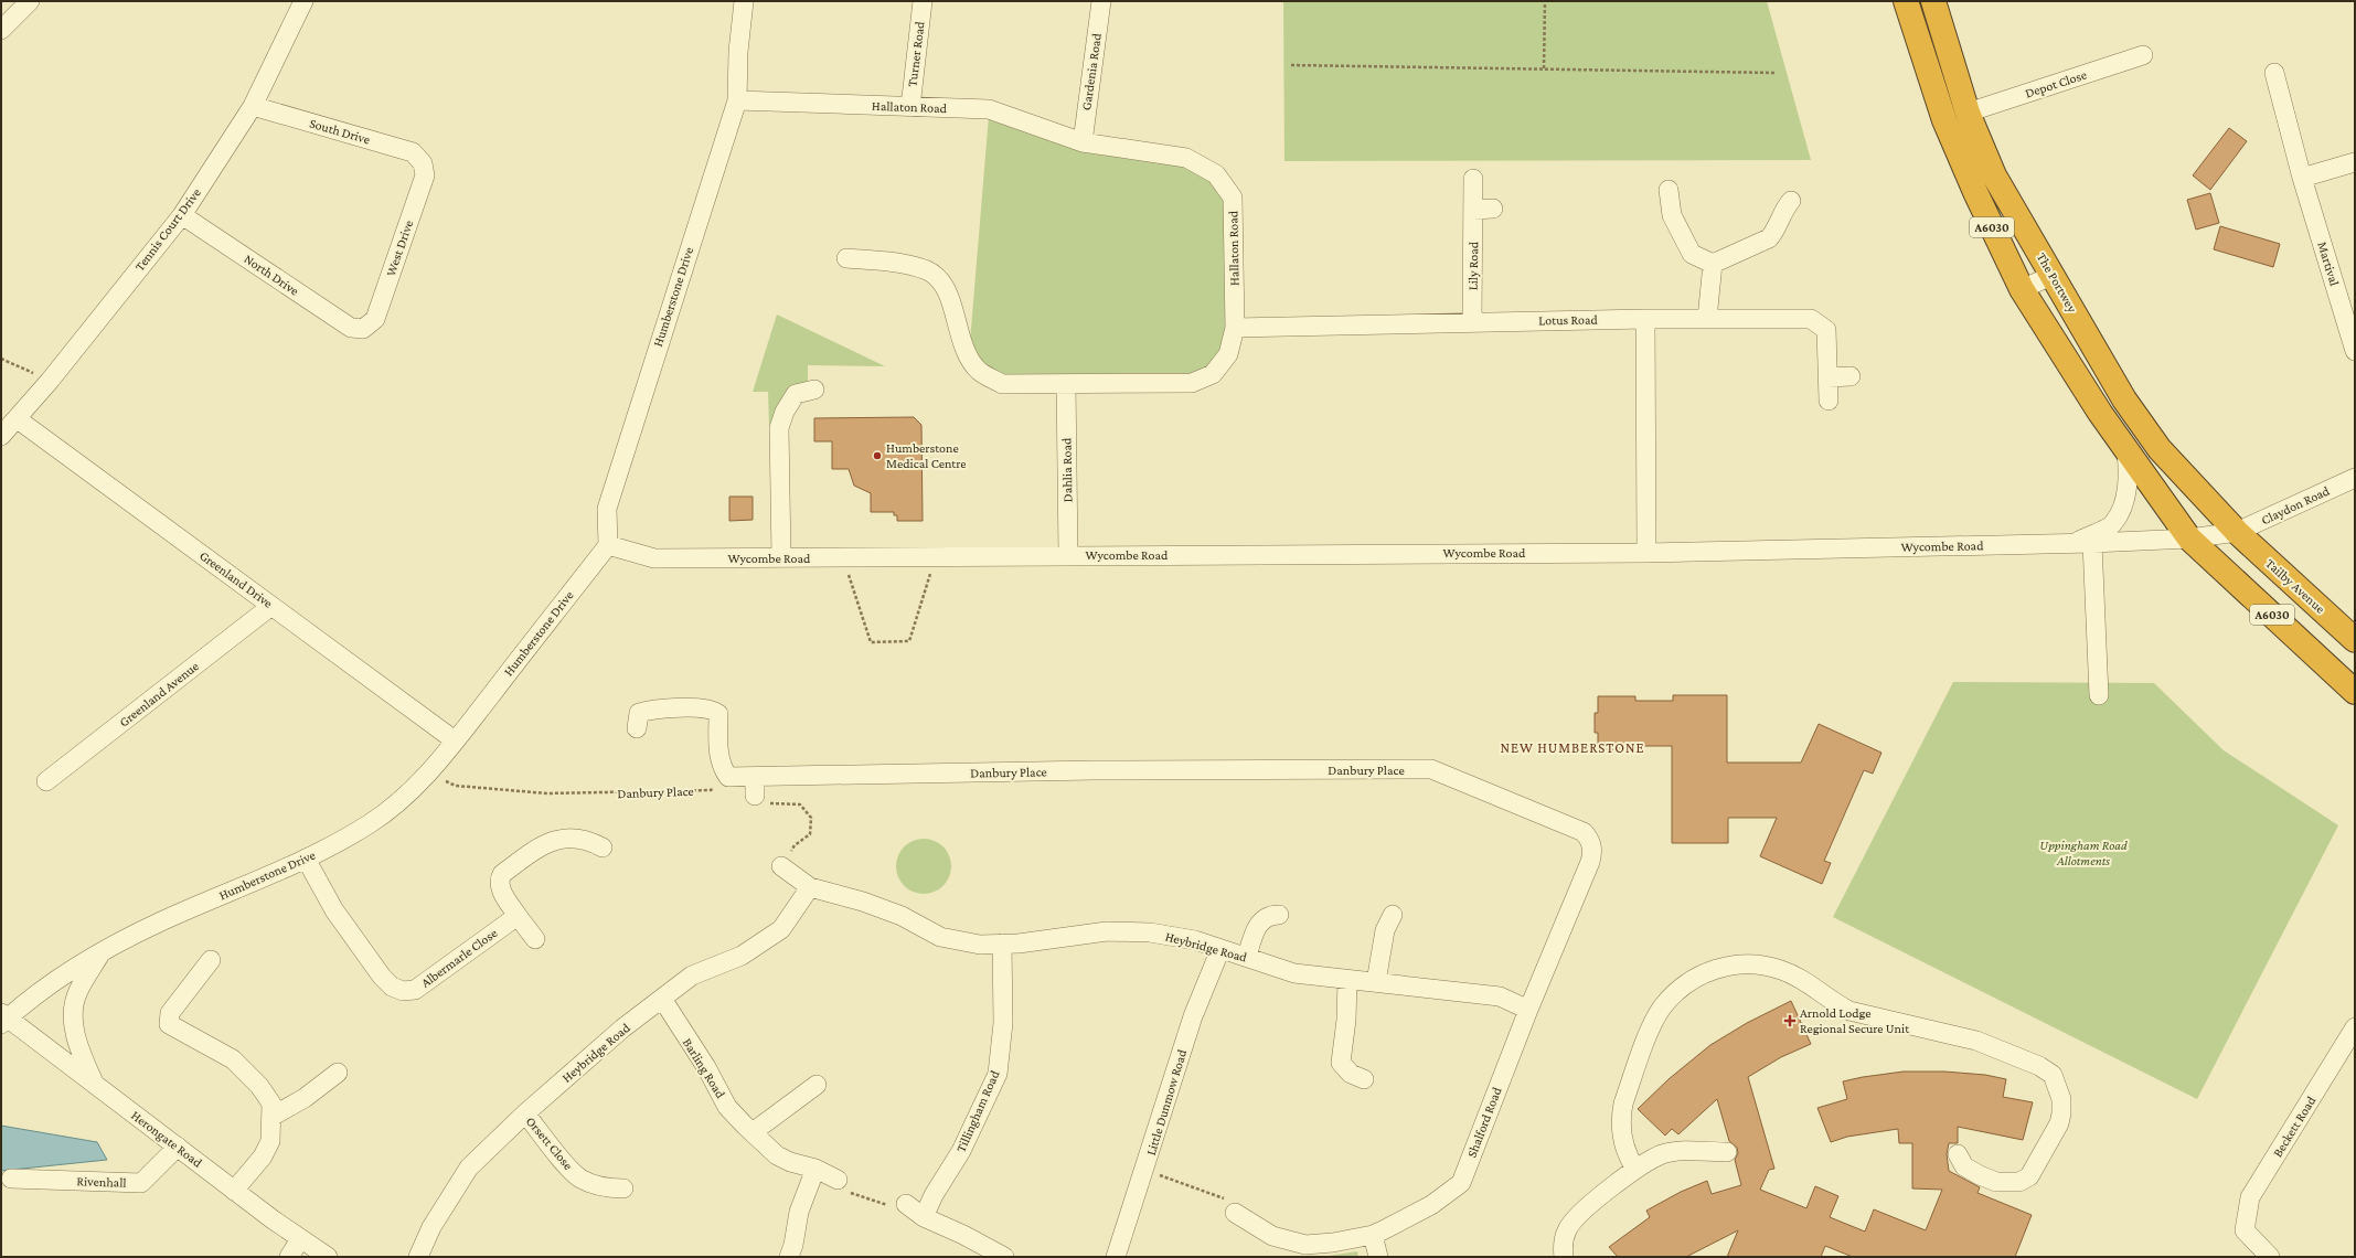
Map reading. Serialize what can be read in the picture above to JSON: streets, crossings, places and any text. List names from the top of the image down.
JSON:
{
  "streets": {
    "highway": ["A6030", "The Portwey", "Tailby Avenue"],
    "street": [
      "Turner Road",
      "Gardenia Road",
      "Depot Close",
      "Hallaton Road",
      "South Drive",
      "Tennis Court Drive",
      "West Drive",
      "Martival",
      "Lily Road",
      "North Drive",
      "Humberstone Drive",
      "Lotus Road",
      "Dahlia Road",
      "Claydon Road",
      "Wycombe Road",
      "Greenland Drive",
      "Greenland Avenue",
      "Danbury Place",
      "Heybridge Road",
      "Albermarle Close",
      "Barling Road",
      "Little Dunmow Road",
      "Tillingham Road",
      "Shalford Road",
      "Beckett Road",
      "Herongate Road",
      "Orsett Close",
      "Rivenhall"
    ]
  },
  "crossings": [
    ["Turner Road", "Hallaton Road"],
    ["Gardenia Road", "Hallaton Road"],
    ["Depot Close", "The Portwey"],
    ["Hallaton Road", "Humberstone Drive"],
    ["Hallaton Road", "Lotus Road"],
    ["Hallaton Road", "Dahlia Road"],
    ["South Drive", "Tennis Court Drive"],
    ["South Drive", "West Drive"],
    ["A6030", "Wycombe Road"],
    ["Tennis Court Drive", "North Drive"],
    ["Tennis Court Drive", "Greenland Drive"],
    ["West Drive", "North Drive"],
    ["Lily Road", "Lotus Road"],
    ["The Portwey", "Claydon Road"],
    ["The Portwey", "Wycombe Road"],
    ["The Portwey", "Tailby Avenue"],
    ["Humberstone Drive", "Wycombe Road"],
    ["Humberstone Drive", "Greenland Drive"],
    ["Humberstone Drive", "Danbury Place"],
    ["Humberstone Drive", "Albermarle Close"],
    ["Humberstone Drive", "Herongate Road"],
    ["Dahlia Road", "Wycombe Road"],
    ["Claydon Road", "Wycombe Road"],
    ["Claydon Road", "Tailby Avenue"],
    ["Wycombe Road", "Tailby Avenue"],
    ["Greenland Drive", "Greenland Avenue"],
    ["Danbury Place", "Shalford Road"],
    ["Heybridge Road", "Barling Road"],
    ["Heybridge Road", "Little Dunmow Road"],
    ["Heybridge Road", "Tillingham Road"],
    ["Heybridge Road", "Shalford Road"],
    ["Heybridge Road", "Orsett Close"],
    ["Herongate Road", "Rivenhall"]
  ],
  "districts": ["NEW HUMBERSTONE"],
  "parks": ["Uppingham Road Allotments"],
  "places": {
    "other": ["Humberstone Medical Centre"],
    "health": ["Arnold Lodge Regional Secure Unit"]
  }
}
